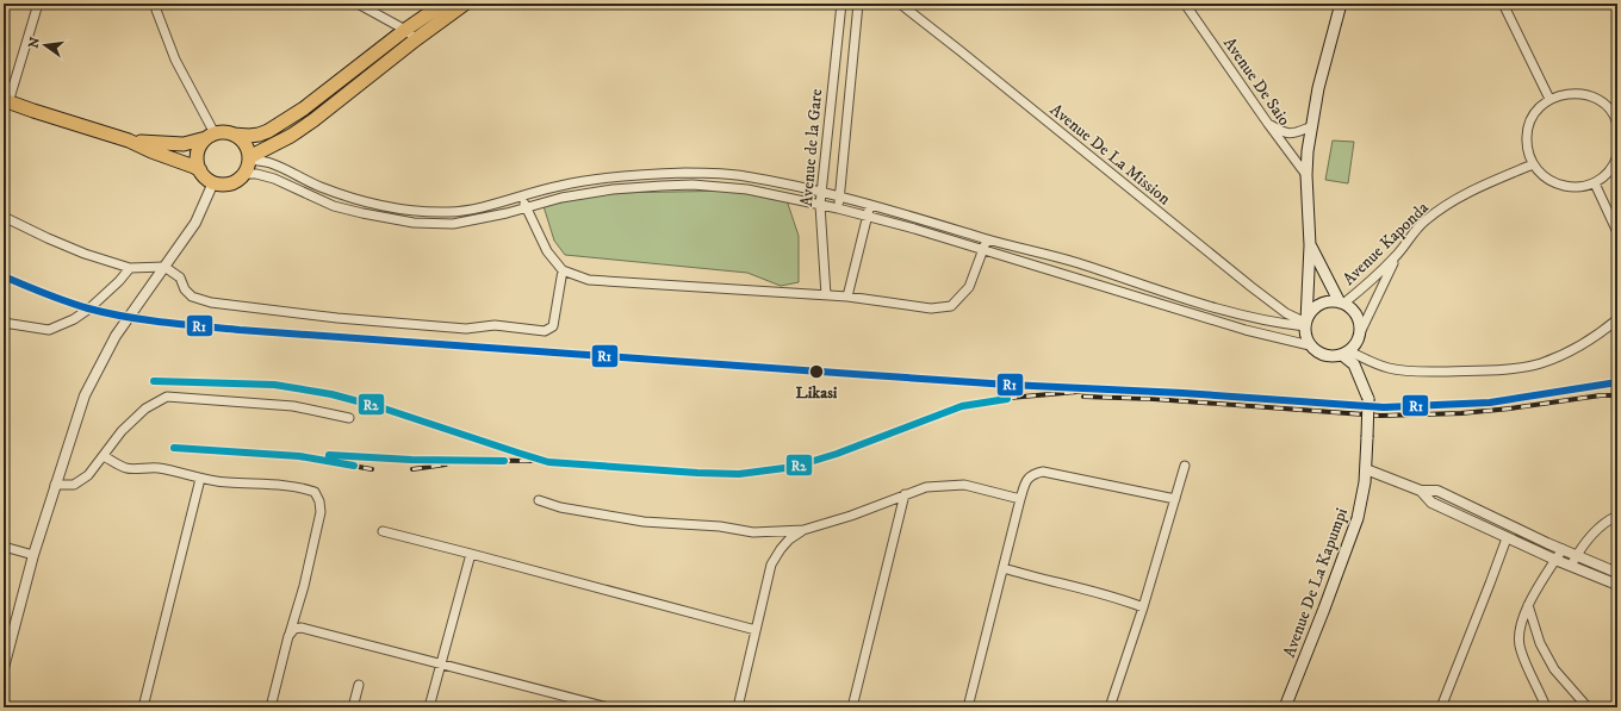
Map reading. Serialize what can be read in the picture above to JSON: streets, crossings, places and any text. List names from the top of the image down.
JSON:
{
  "streets": {
    "main road": ["Avenue De La Kapumpi"],
    "street": [
      "Avenue De Saio",
      "Avenue de la Gare",
      "Avenue De La Mission",
      "Avenue Kaponda"
    ]
  },
  "places": ["Likasi"],
  "lines": ["transit line R1", "transit line R2"],
  "north": "left"
}
